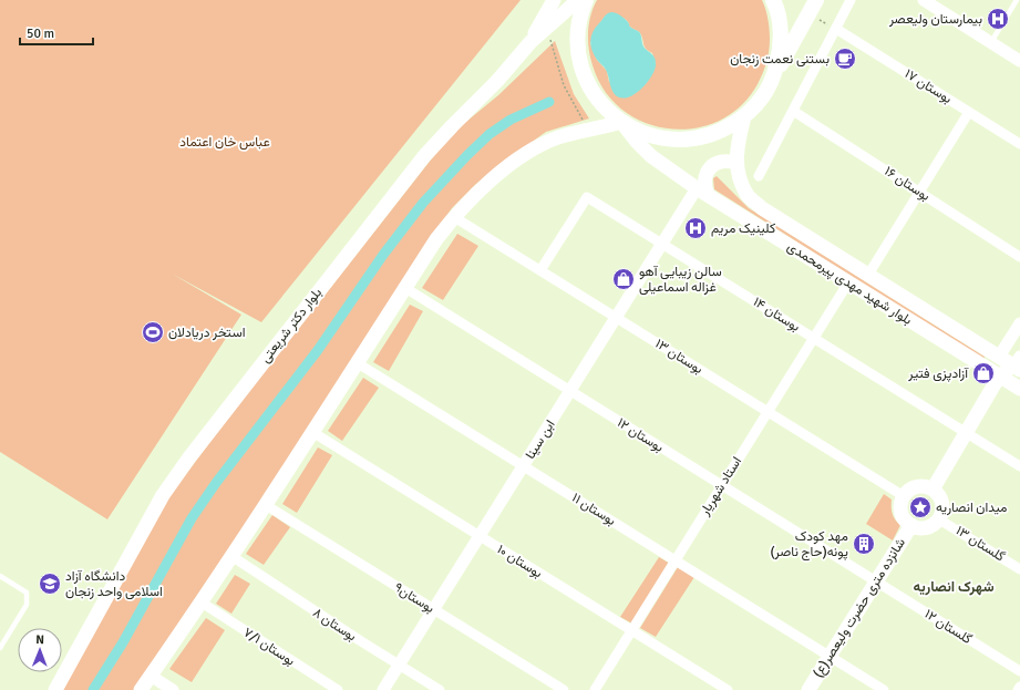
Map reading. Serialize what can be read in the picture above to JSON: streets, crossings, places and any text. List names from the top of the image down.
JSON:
{
  "streets": {
    "main road": ["بلوار شهید مهدی پیرمحمدی", "بلوار دکتر شریعتی", "شانزده متری حضرت ولیعصر(ع)"],
    "street": [
      "بوستان ۱۷",
      "بوستان ۱۶",
      "بوستان ۱۴",
      "بوستان ۱۳",
      "بوستان ۱۲",
      "ابن سینا",
      "استاد شهریار",
      "بوستان ۱۱",
      "گلستان ۱۳",
      "بوستان ۱۰",
      "بوستان۹",
      "بوستان ۸",
      "گلستان ۱۲",
      "بوستان ۷/۱"
    ]
  },
  "crossings": [
    ["بلوار شهید مهدی پیرمحمدی", "ابن سینا"],
    ["بلوار شهید مهدی پیرمحمدی", "استاد شهریار"],
    ["بوستان ۱۴", "بوستان ۱۳"],
    ["بوستان ۱۴", "ابن سینا"],
    ["بوستان ۱۴", "استاد شهریار"],
    ["بوستان ۱۳", "ابن سینا"],
    ["بوستان ۱۳", "استاد شهریار"],
    ["بوستان ۱۳", "گلستان ۱۳"],
    ["بوستان ۱۳", "شانزده متری حضرت ولیعصر(ع)"],
    ["بوستان ۱۲", "ابن سینا"],
    ["بوستان ۱۲", "استاد شهریار"],
    ["بوستان ۱۲", "شانزده متری حضرت ولیعصر(ع)"],
    ["بوستان ۱۲", "گلستان ۱۲"],
    ["ابن سینا", "بوستان ۱۱"],
    ["ابن سینا", "بوستان ۱۰"],
    ["ابن سینا", "بوستان۹"],
    ["ابن سینا", "بوستان ۸"],
    ["استاد شهریار", "بوستان ۱۱"],
    ["استاد شهریار", "بوستان ۱۰"],
    ["بوستان ۱۱", "شانزده متری حضرت ولیعصر(ع)"],
    ["گلستان ۱۳", "شانزده متری حضرت ولیعصر(ع)"],
    ["شانزده متری حضرت ولیعصر(ع)", "گلستان ۱۲"]
  ],
  "districts": ["شهرک انصاریه"],
  "parks": ["عباس خان اعتماد"],
  "places": {
    "hospital": ["بیمارستان ولیعصر", "کلینیک مریم"],
    "cafe": ["بستنی نعمت زنجان"],
    "shop": ["سالن زیبایی آهو غزاله اسماعیلی", "آزادپزی فتیر"],
    "sports": ["استخر دریادلان"],
    "place": ["میدان انصاریه"],
    "building": ["مهد کودک پونه(حاج ناصر)"],
    "school or university": ["دانشگاه آزاد اسلامی واحد زنجان"]
  },
  "scale_bar": "50 m",
  "north": "top"
}
